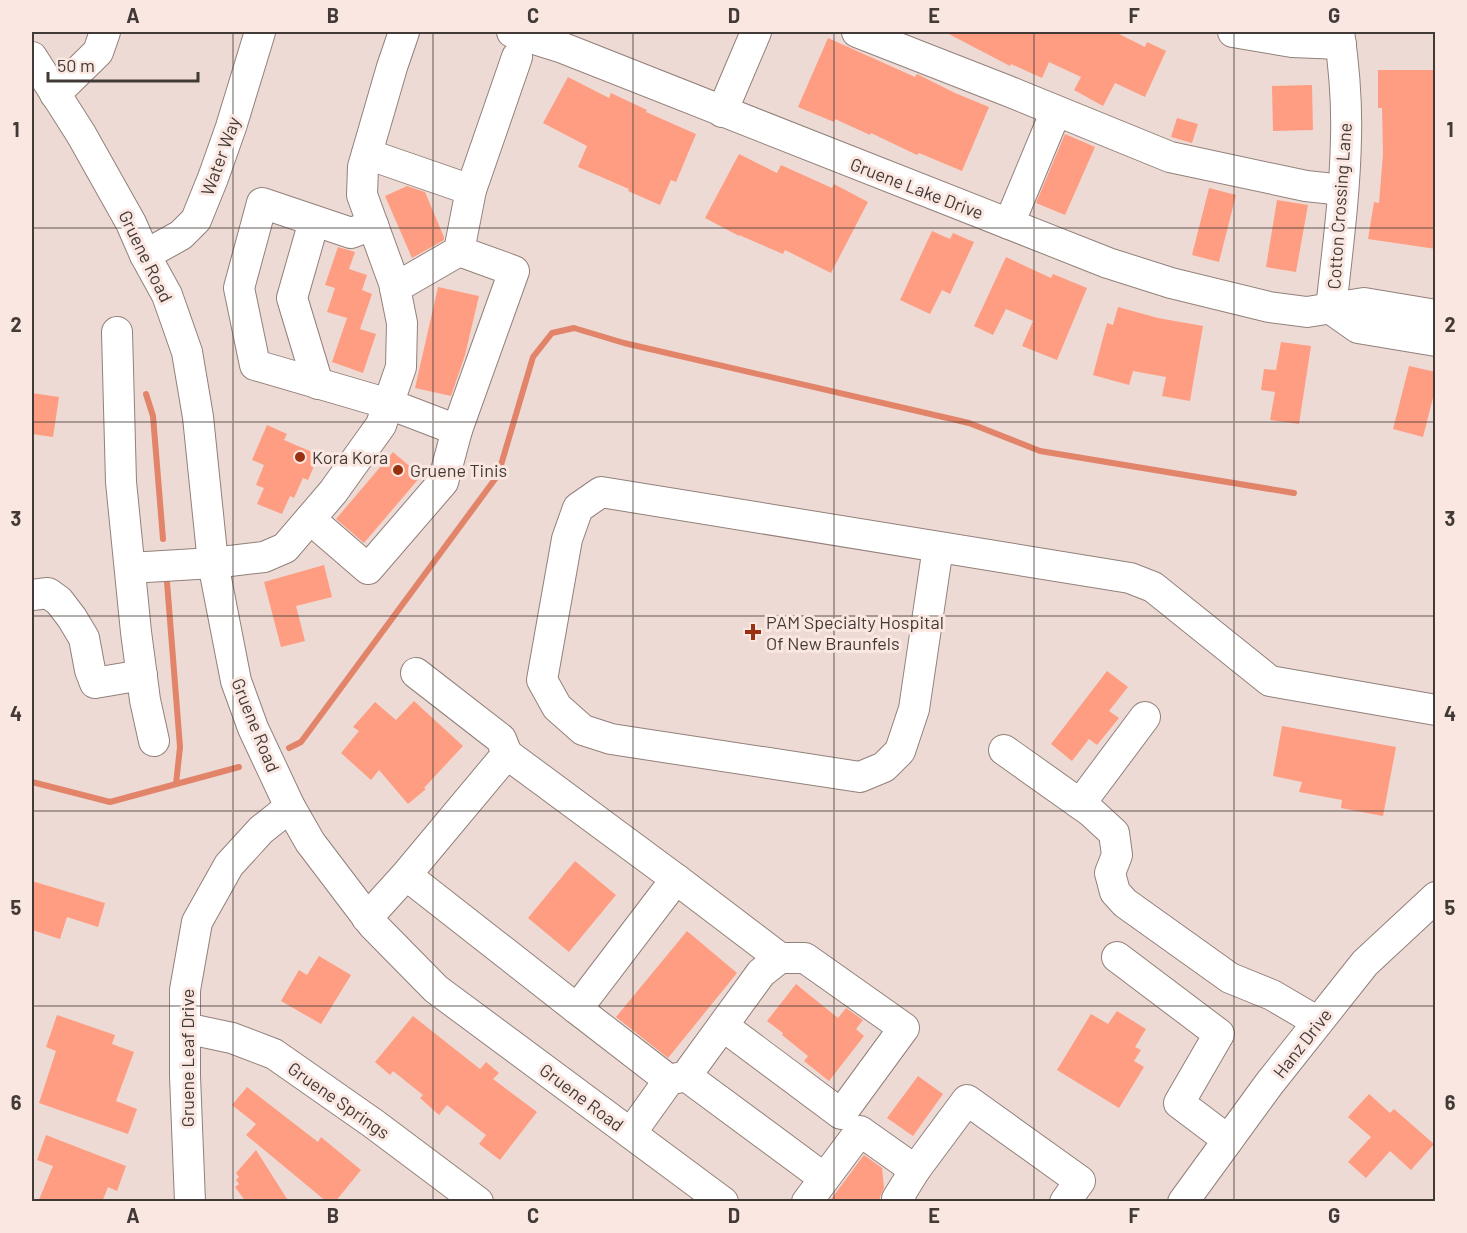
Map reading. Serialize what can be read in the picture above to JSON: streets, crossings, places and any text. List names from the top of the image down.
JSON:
{
  "streets": {
    "street": [
      "Water Way",
      "Gruene Lake Drive",
      "Cotton Crossing Lane",
      "Gruene Road",
      "Hanz Drive",
      "Gruene Leaf Drive",
      "Gruene Springs"
    ]
  },
  "crossings": [
    ["Water Way", "Gruene Road"],
    ["Gruene Lake Drive", "Cotton Crossing Lane"],
    ["Gruene Road", "Gruene Leaf Drive"],
    ["Gruene Leaf Drive", "Gruene Springs"]
  ],
  "places": {
    "other": ["Kora Kora", "Gruene Tinis"],
    "health": ["PAM Specialty Hospital Of New Braunfels"]
  },
  "scale_bar": "50 m",
  "grid": {
    "columns": [
      "A",
      "B",
      "C",
      "D",
      "E",
      "F",
      "G"
    ],
    "rows": [
      "1",
      "2",
      "3",
      "4",
      "5",
      "6"
    ]
  }
}
